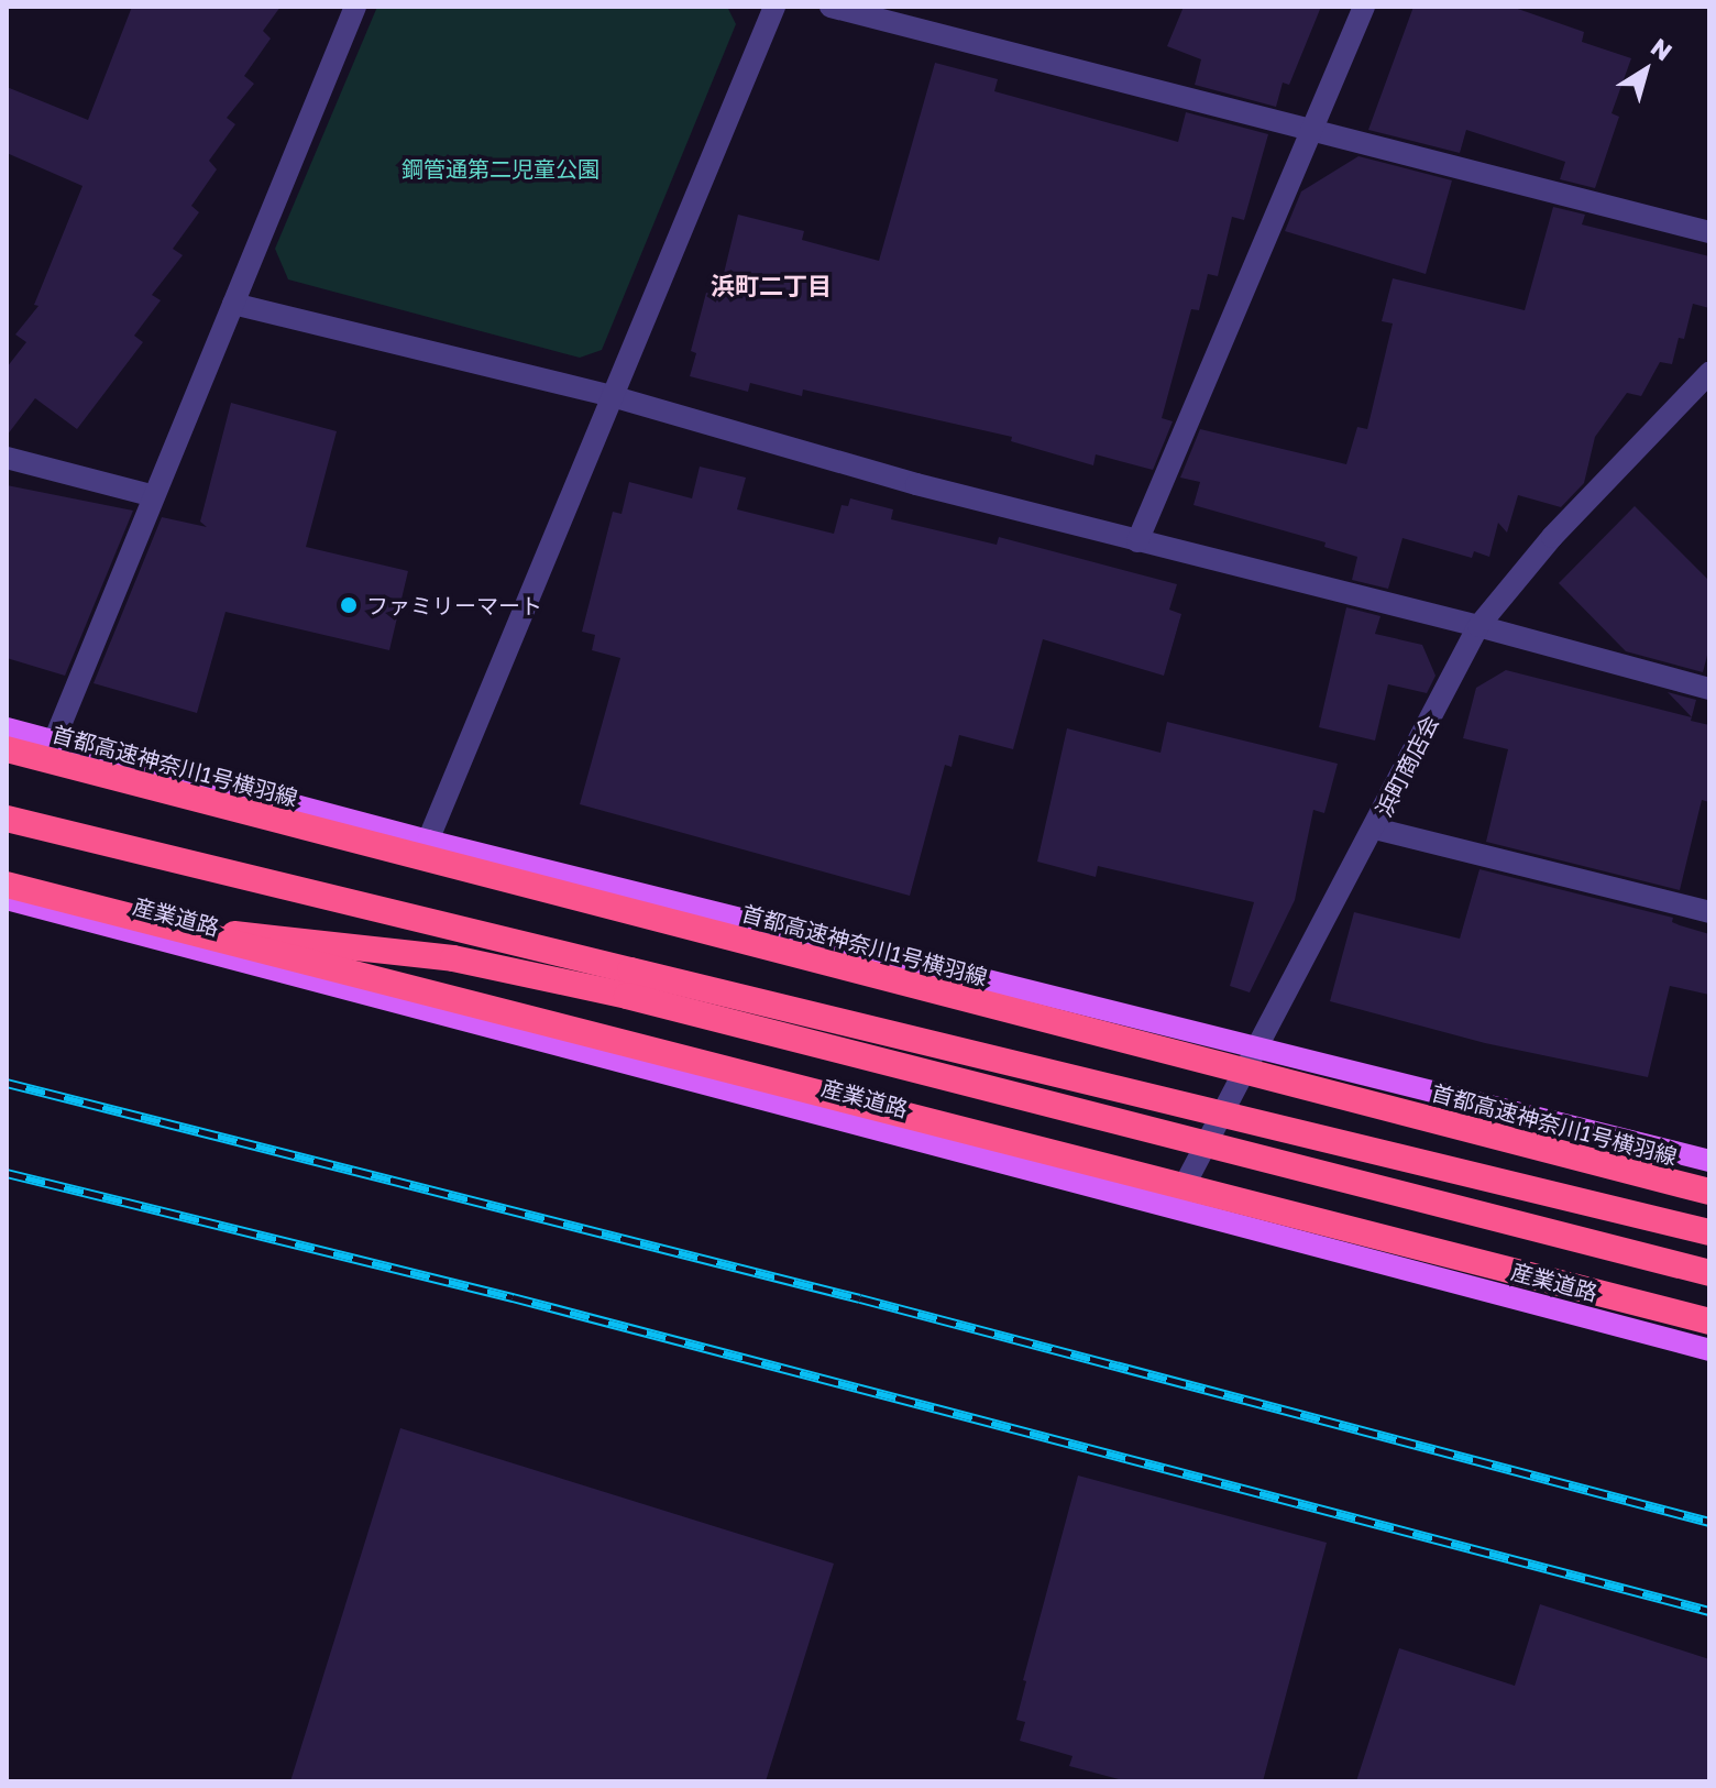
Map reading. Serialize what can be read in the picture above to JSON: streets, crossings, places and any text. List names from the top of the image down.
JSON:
{
  "streets": {
    "highway": ["首都高速神奈川1号横羽線"],
    "main road": ["産業道路"],
    "street": ["浜町商店会"]
  },
  "crossings": [
    ["浜町商店会", "産業道路"]
  ],
  "districts": ["浜町二丁目"],
  "parks": ["鋼管通第二児童公園"],
  "places": ["ファミリーマート"],
  "north": "top right"
}
